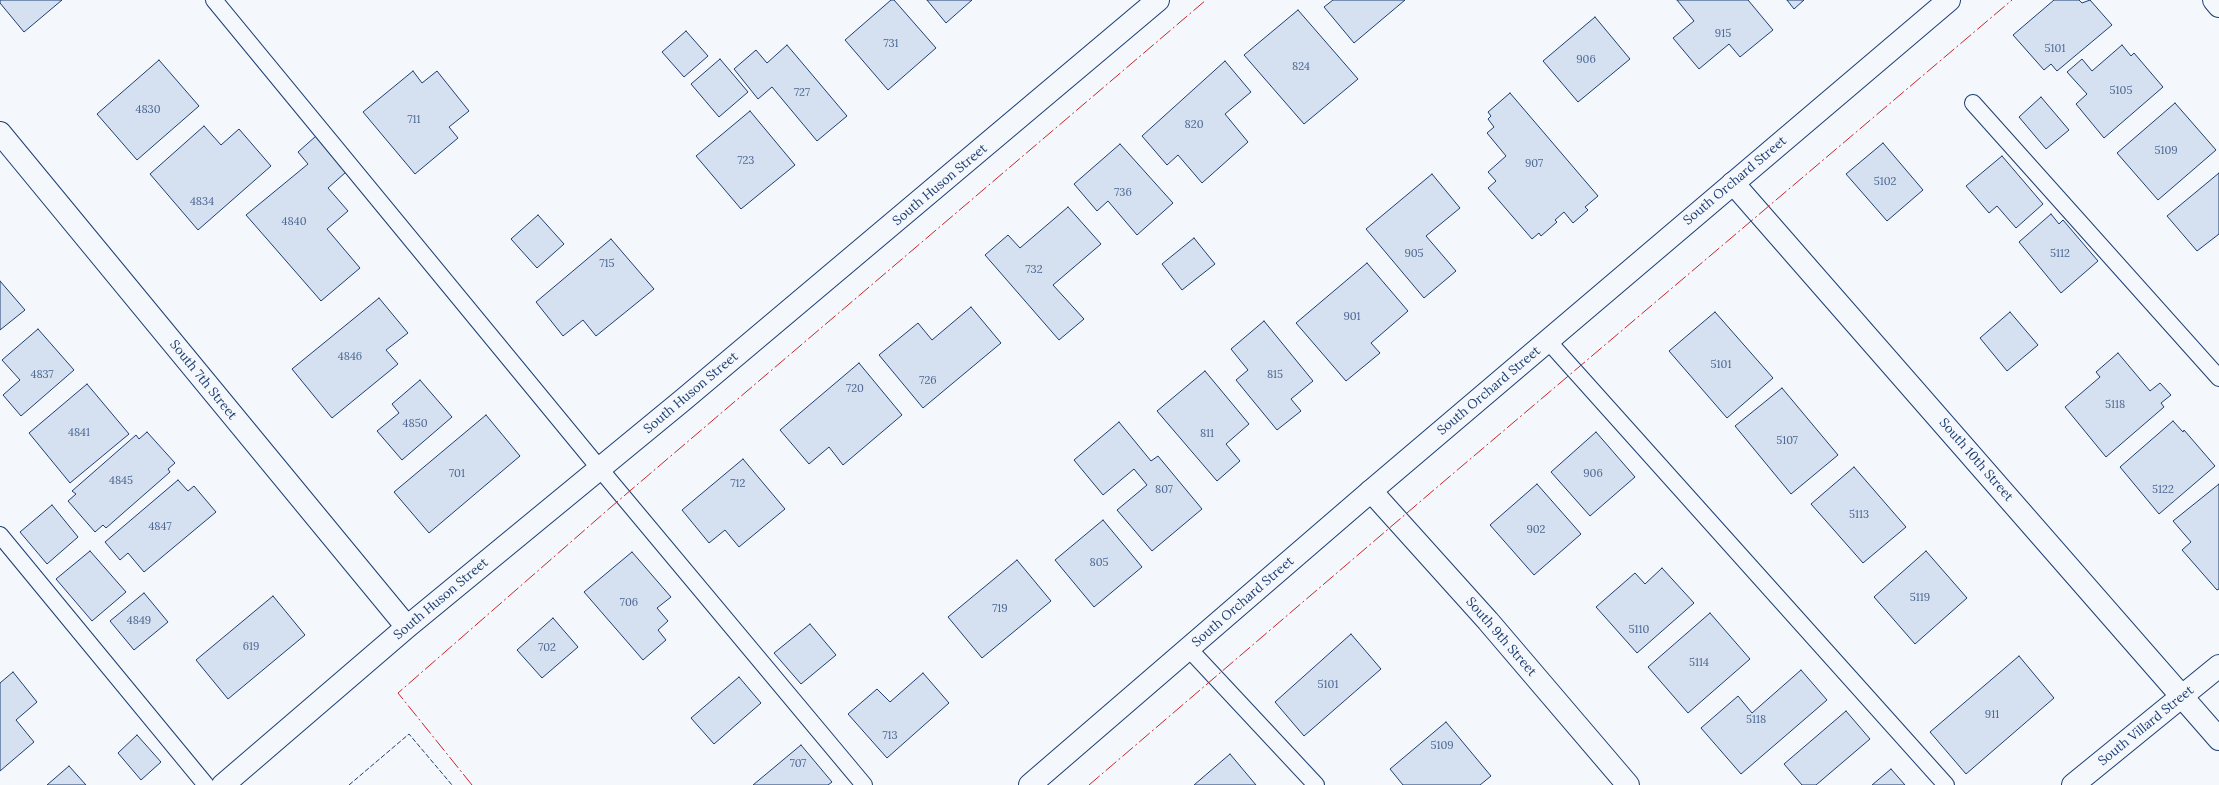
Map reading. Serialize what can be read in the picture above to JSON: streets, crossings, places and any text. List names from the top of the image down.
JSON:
{
  "streets": {
    "street": [
      "South Orchard Street",
      "South Huson Street",
      "South 7th Street",
      "South 10th Street",
      "South 9th Street",
      "South Villard Street"
    ]
  },
  "crossings": [
    ["South Orchard Street", "South 10th Street"],
    ["South Orchard Street", "South 9th Street"],
    ["South Huson Street", "South 7th Street"],
    ["South 10th Street", "South Villard Street"]
  ],
  "house_numbers": [
    "915",
    "731",
    "5101",
    "906",
    "824",
    "5105",
    "727",
    "4830",
    "711",
    "820",
    "5109",
    "723",
    "907",
    "5102",
    "736",
    "4834",
    "4840",
    "905",
    "5112",
    "715",
    "732",
    "901",
    "4846",
    "5101",
    "4837",
    "815",
    "726",
    "720",
    "5118",
    "4850",
    "4841",
    "811",
    "5107",
    "701",
    "906",
    "4845",
    "712",
    "807",
    "5122",
    "5113",
    "4847",
    "902",
    "805",
    "5119",
    "706",
    "719",
    "4849",
    "5110",
    "619",
    "702",
    "5114",
    "5101",
    "911",
    "5118",
    "713",
    "5109",
    "707"
  ]
}
